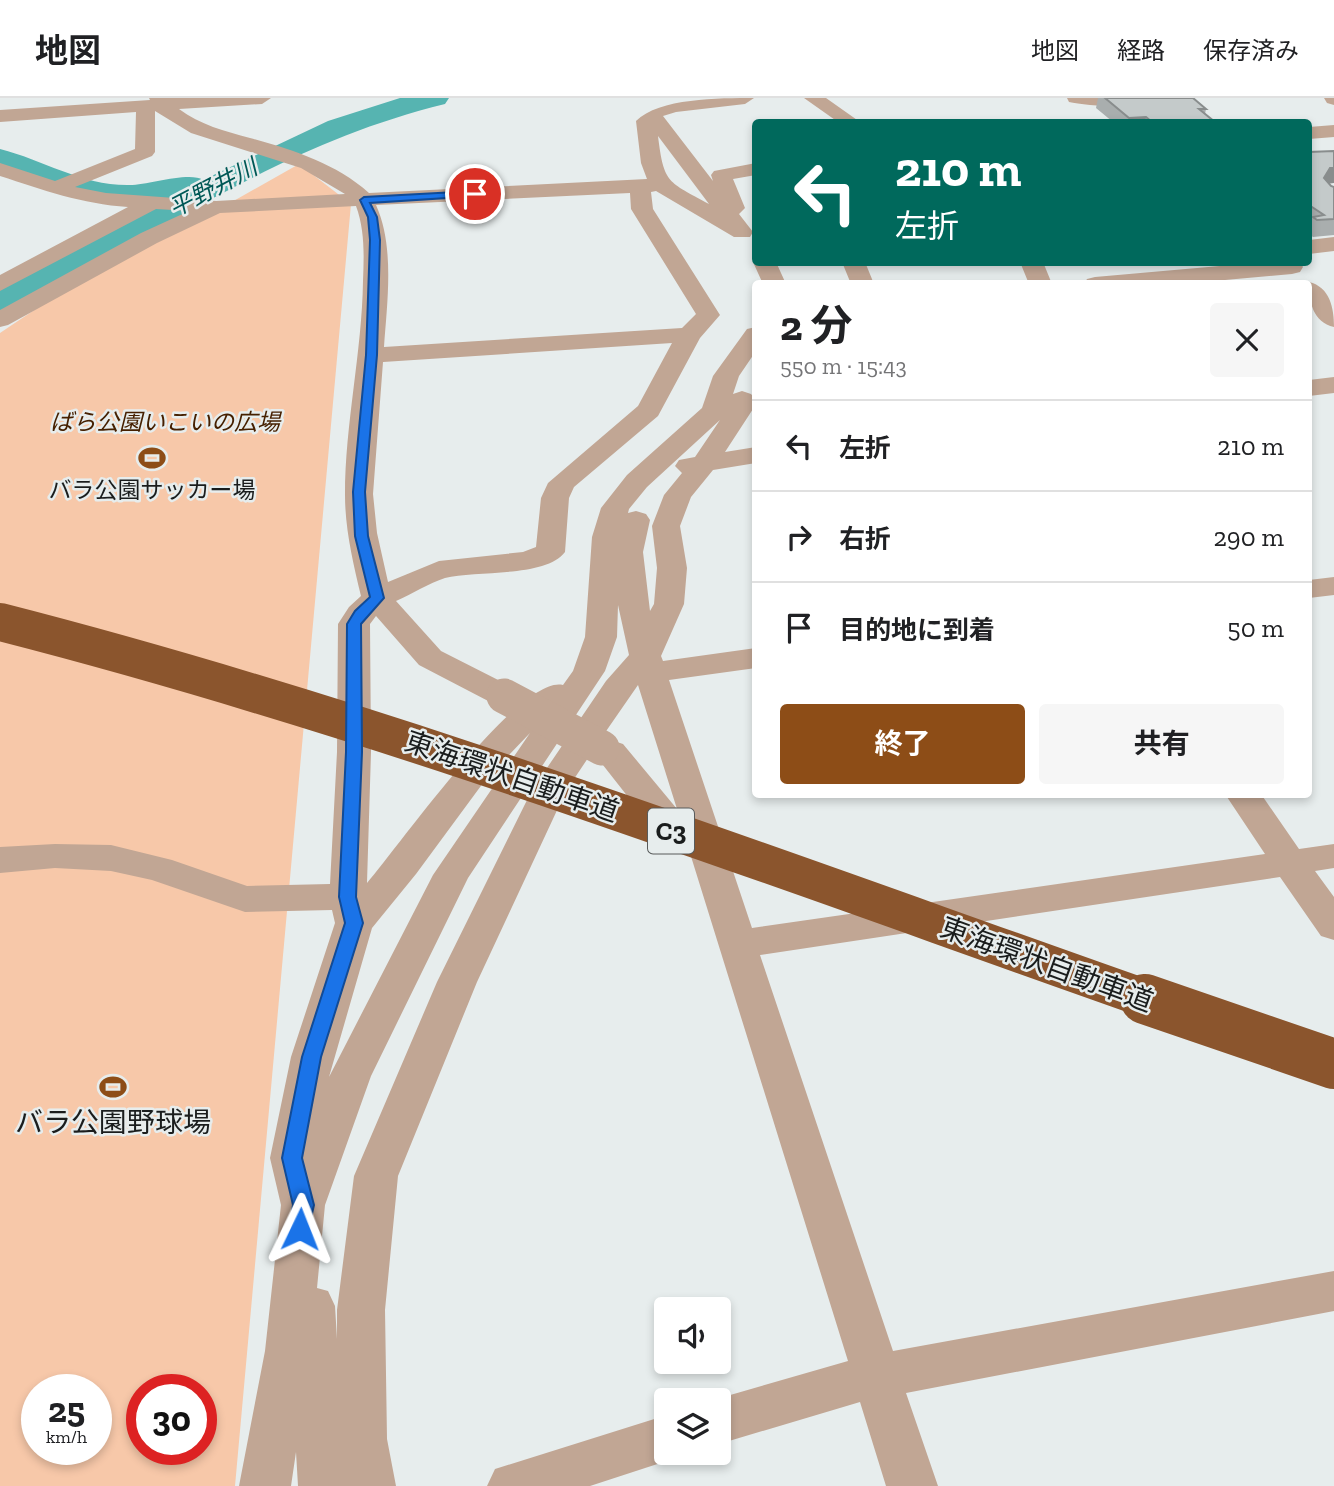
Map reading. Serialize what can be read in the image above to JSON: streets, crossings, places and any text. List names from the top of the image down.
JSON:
{
  "streets": {
    "highway": ["東海環状自動車道", "C3"]
  },
  "water": ["平野井川"],
  "parks": ["ばら公園いこいの広場"],
  "places": {
    "sports": ["バラ公園サッカー場", "バラ公園野球場"]
  },
  "page": {
    "header": "地図",
    "nav": ["地図", "経路", "保存済み"],
    "turn": ["210 m", "左折"],
    "heading": ["2 分", "550 m · 15:43"],
    "list": [
      {
        "name": "左折",
        "value": "210 m"
      },
      {
        "name": "右折",
        "value": "290 m"
      },
      {
        "name": "目的地に到着",
        "value": "50 m"
      }
    ],
    "buttons": ["終了", "共有"],
    "speed": "25 km/h",
    "limit": "30"
  }
}
